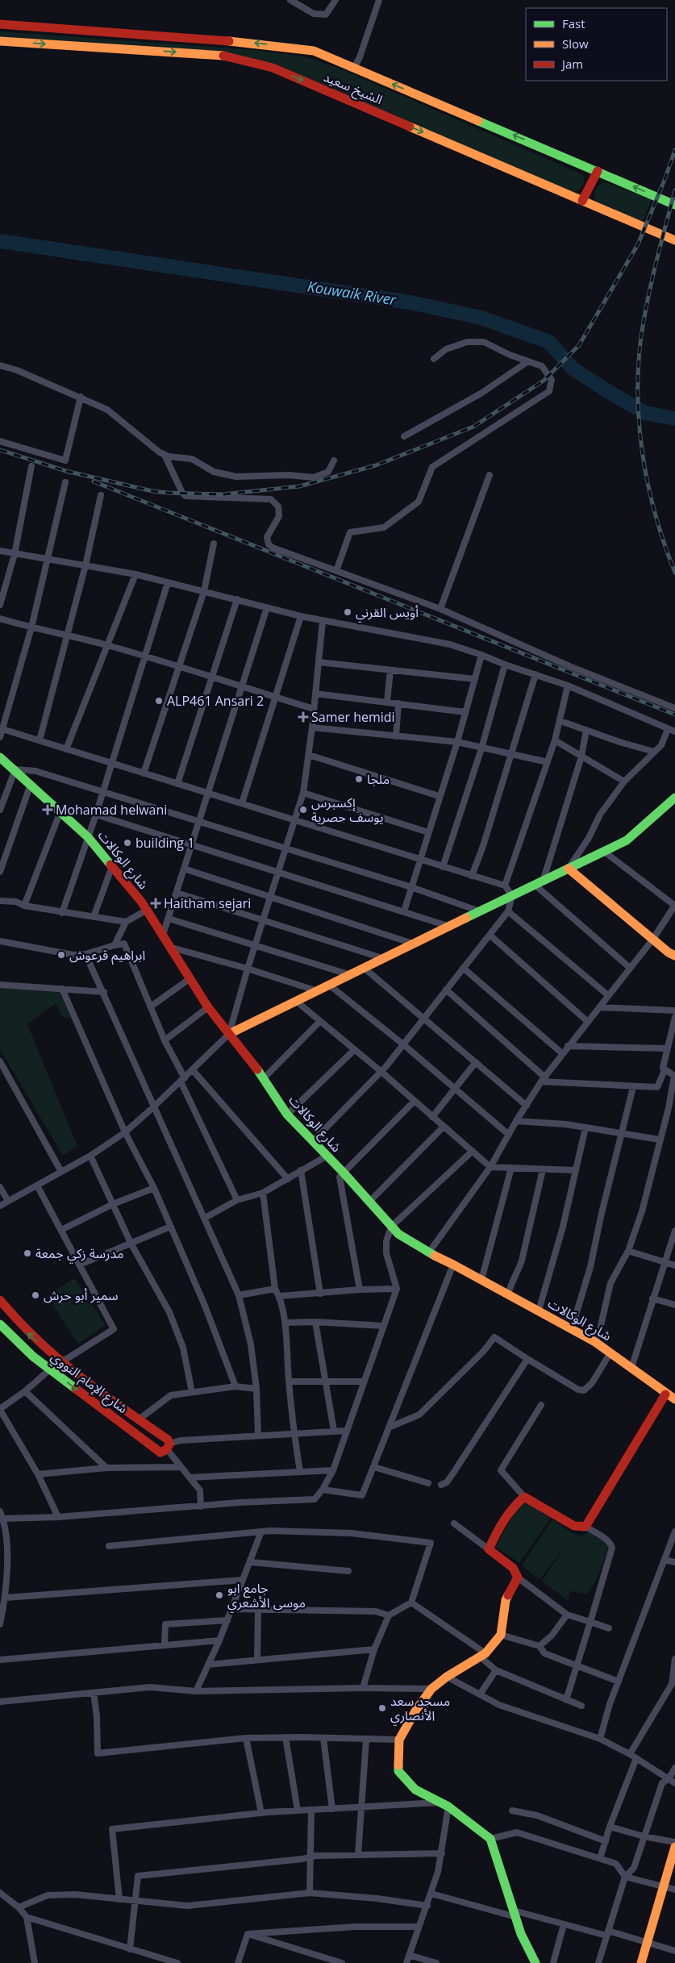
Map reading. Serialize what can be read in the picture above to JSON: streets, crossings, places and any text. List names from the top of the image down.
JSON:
{
  "streets": {
    "street": ["الشيخ سعيد", "شارع الوكالات", "شارع الإمام النووي"]
  },
  "water": ["Kouwaik River"],
  "places": {
    "other": [
      "أويس القرني",
      "ALP461 Ansari 2",
      "ملجا",
      "إكسبرس يوسف حصرية",
      "building 1",
      "ابراهيم قرعوش",
      "مدرسة زكي جمعة",
      "سمير أبو حرش",
      "جامع ابو موسى الأشعري",
      "مسجد سعد الأنصاري"
    ],
    "health": ["Samer hemidi", "Mohamad helwani", "Haitham sejari"]
  },
  "legend": ["Fast", "Slow", "Jam"]
}
